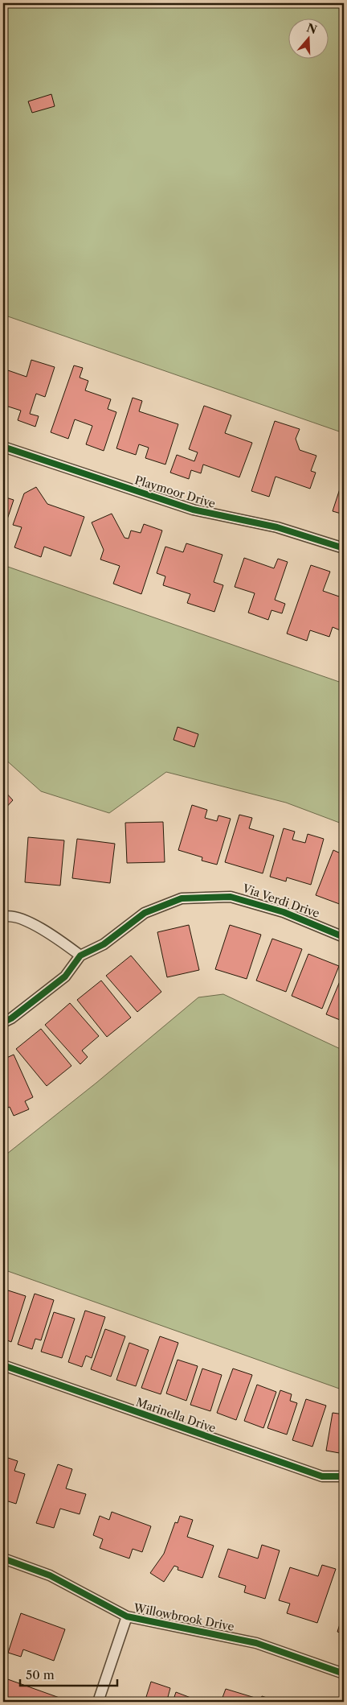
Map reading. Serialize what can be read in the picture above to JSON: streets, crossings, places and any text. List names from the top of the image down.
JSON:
{
  "streets": {
    "street": [
      "Playmoor Drive",
      "Via Verdi Drive",
      "Marinella Drive",
      "Willowbrook Drive"
    ]
  },
  "scale_bar": "50 m",
  "north": "top"
}
